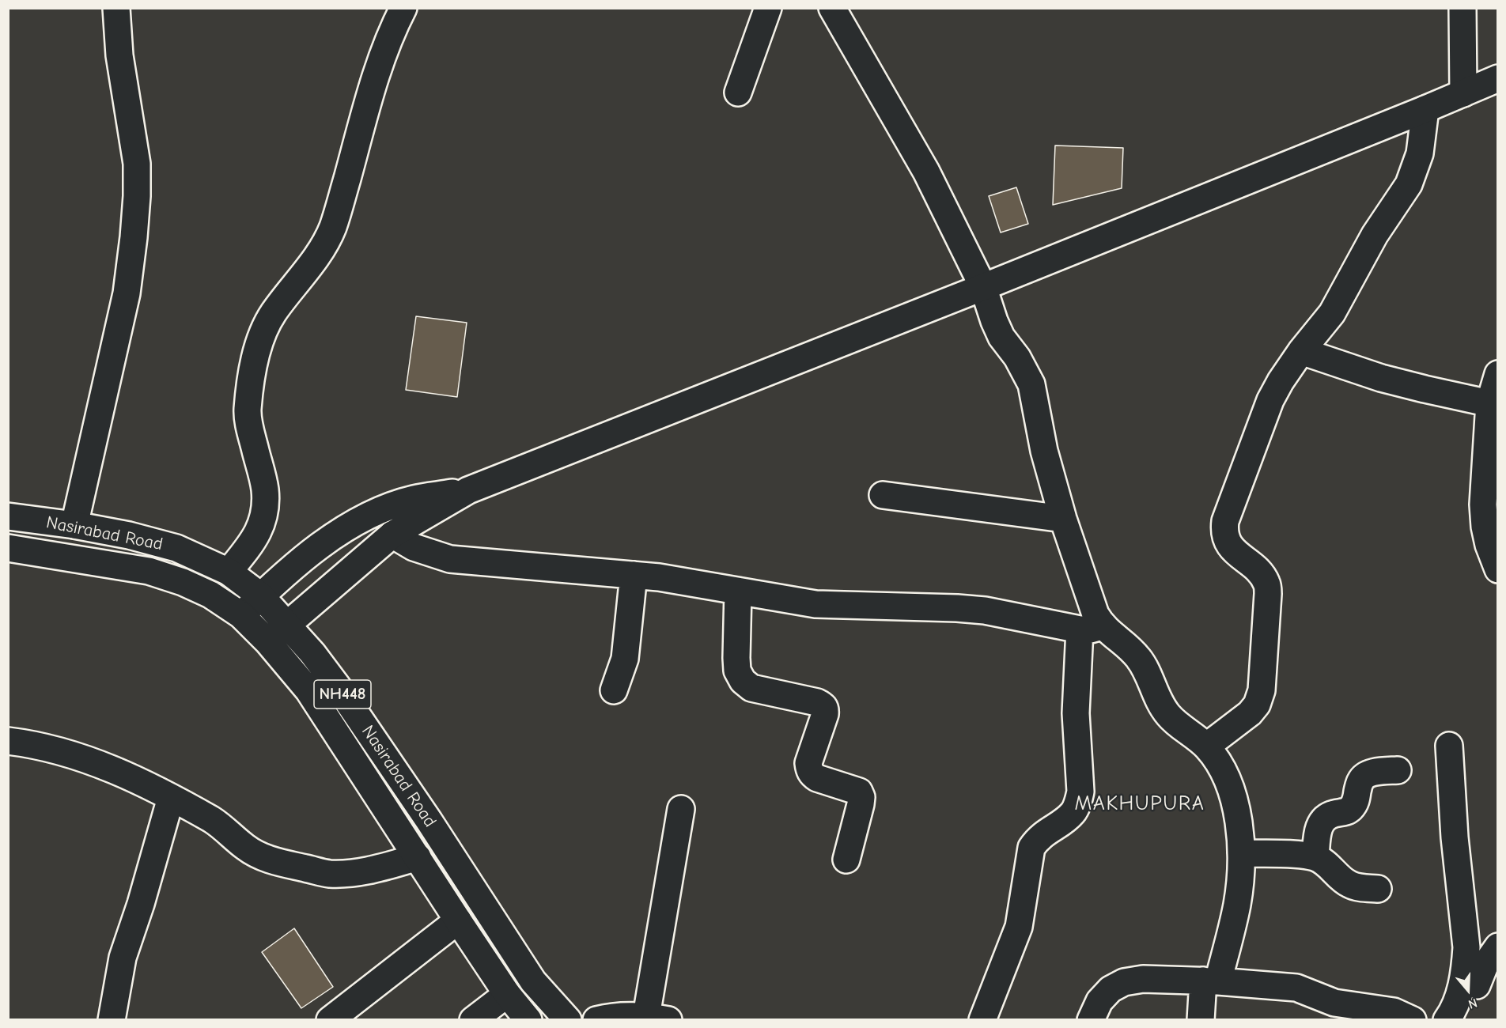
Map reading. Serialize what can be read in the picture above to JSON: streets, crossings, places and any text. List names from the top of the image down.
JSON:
{
  "streets": {
    "main road": ["Nasirabad Road", "NH448"]
  },
  "districts": ["MAKHUPURA"],
  "north": "bottom"
}
